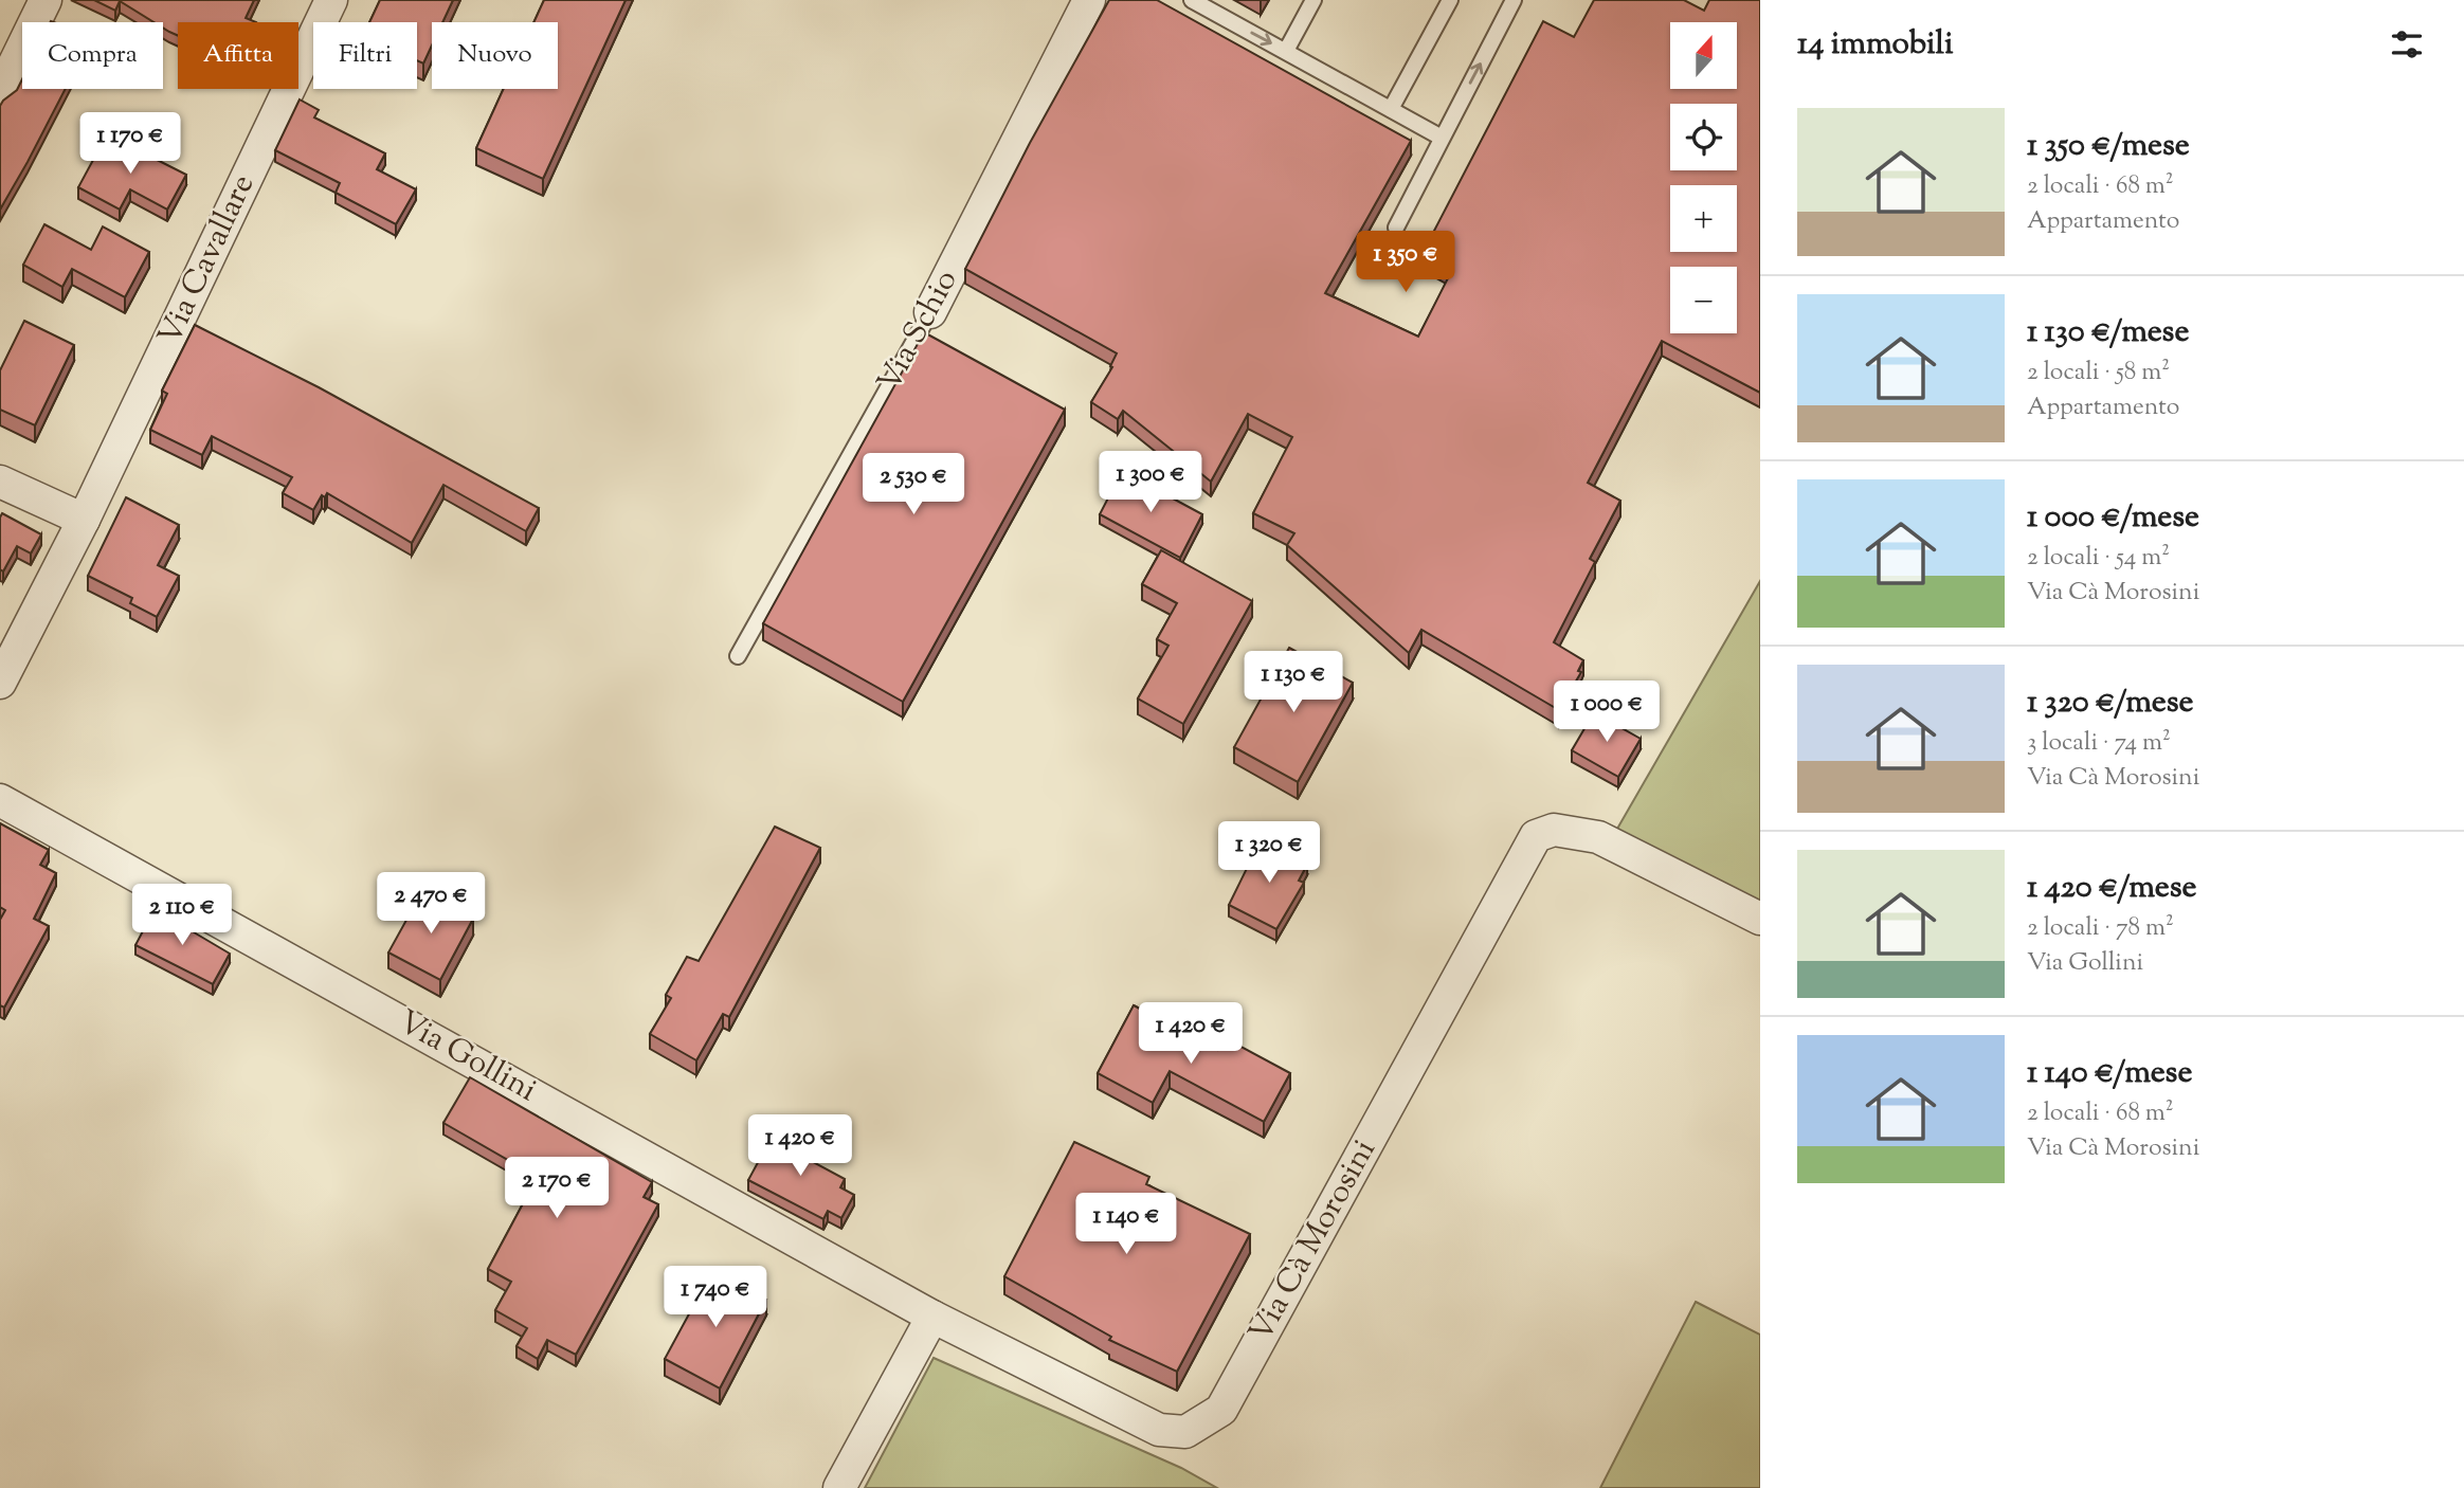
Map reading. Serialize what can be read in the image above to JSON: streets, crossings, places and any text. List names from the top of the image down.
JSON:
{
  "streets": {
    "street": [
      "Via Cavallare",
      "Via Schio",
      "Via Gollini",
      "Via Cà Morosini"
    ]
  },
  "crossings": [
    ["Via Gollini", "Via Cà Morosini"]
  ],
  "north": "top",
  "page": {
    "heading": "14 immobili",
    "map_buttons": ["+", "−"],
    "chip": [
      "Compra",
      "Affitta",
      "Filtri",
      "Nuovo"
    ],
    "list": [
      {
        "name": "1 350 €/mese",
        "note": "2 locali · 68 m² · Appartamento"
      },
      {
        "name": "1 130 €/mese",
        "note": "2 locali · 58 m² · Appartamento"
      },
      {
        "name": "1 000 €/mese",
        "note": "2 locali · 54 m² · Via Cà Morosini"
      },
      {
        "name": "1 320 €/mese",
        "note": "3 locali · 74 m² · Via Cà Morosini"
      },
      {
        "name": "1 420 €/mese",
        "note": "2 locali · 78 m² · Via Gollini"
      },
      {
        "name": "1 140 €/mese",
        "note": "2 locali · 68 m² · Via Cà Morosini"
      }
    ],
    "price": [
      "1 170 €",
      "1 350 €",
      "1 300 €",
      "2 530 €",
      "1 130 €",
      "1 000 €",
      "1 320 €",
      "2 470 €",
      "2 110 €",
      "1 420 €",
      "1 420 €",
      "2 170 €",
      "1 140 €",
      "1 740 €"
    ]
  }
}
